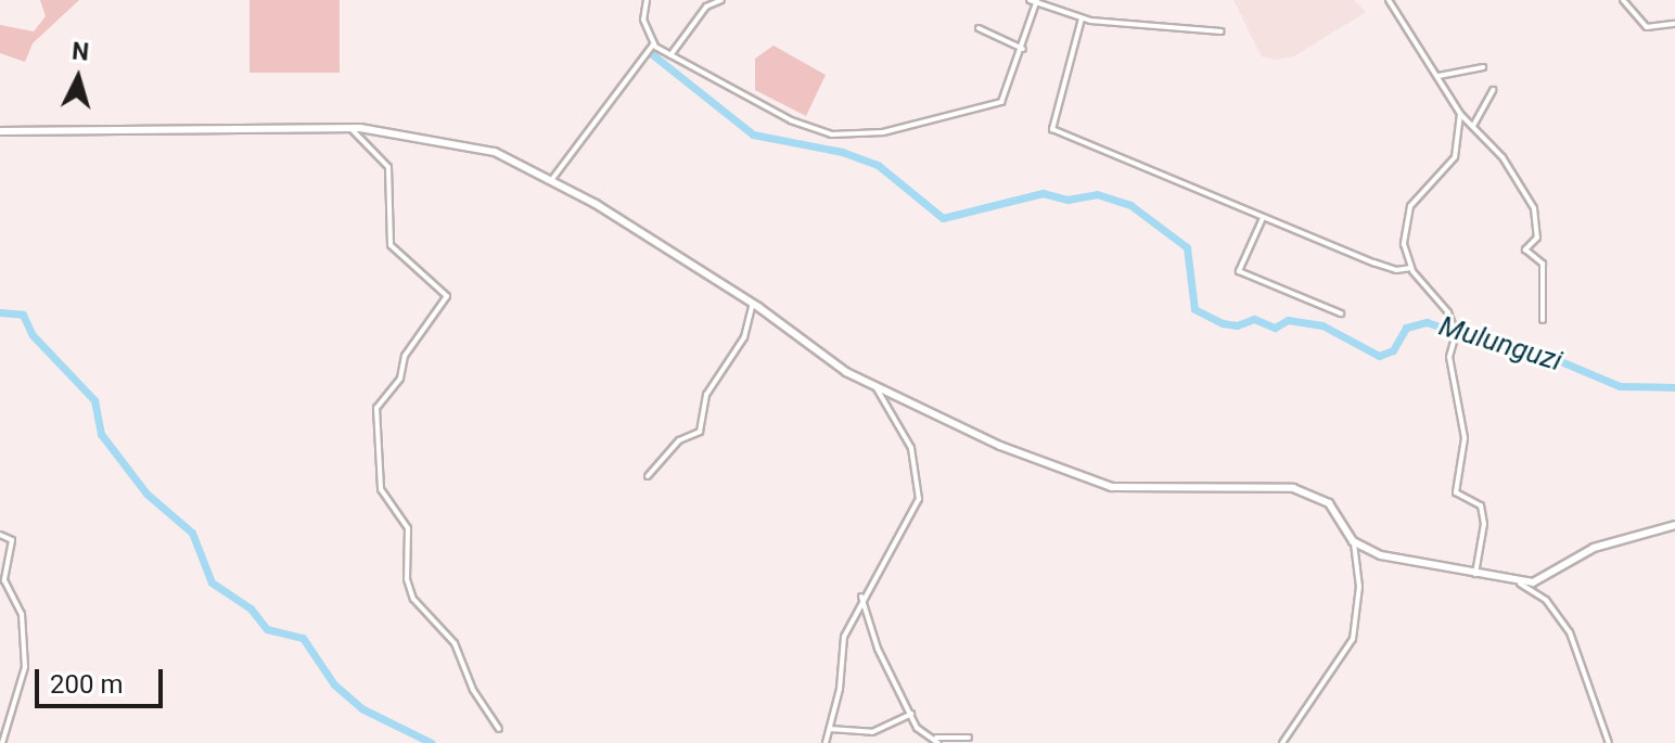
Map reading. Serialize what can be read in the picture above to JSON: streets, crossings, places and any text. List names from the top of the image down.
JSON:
{
  "water": ["Mulunguzi"],
  "scale_bar": "200 m",
  "north": "top"
}
